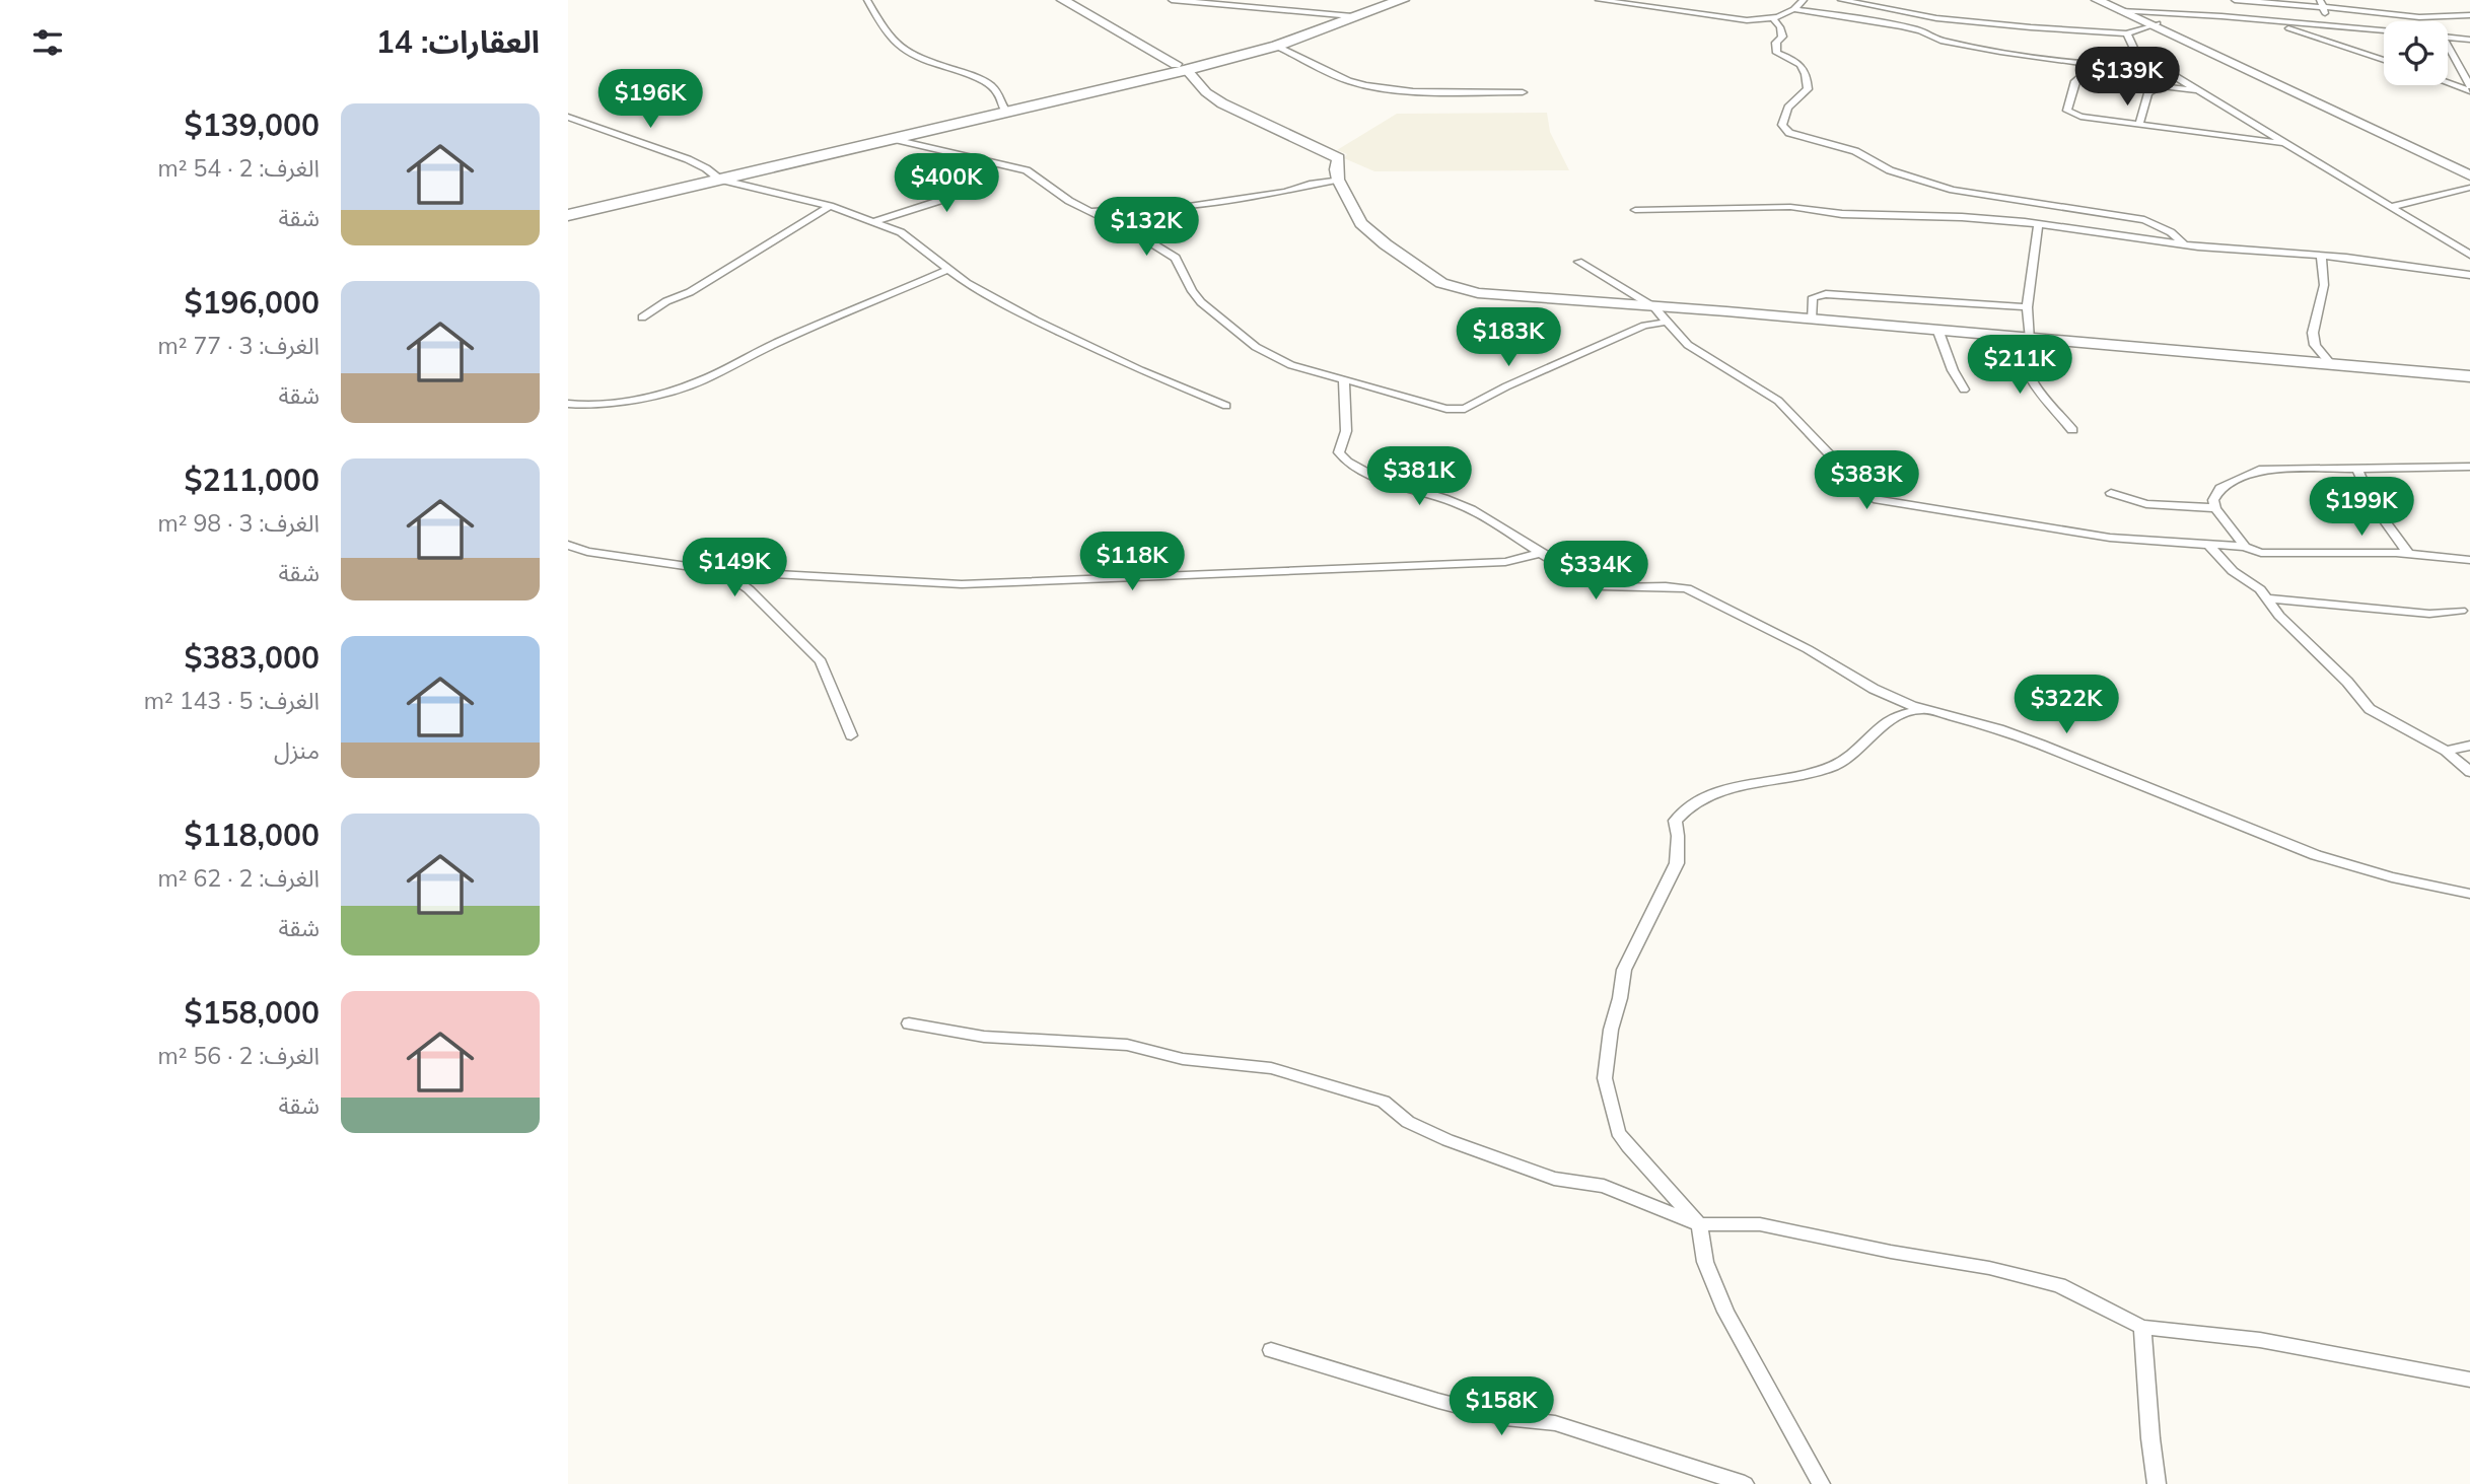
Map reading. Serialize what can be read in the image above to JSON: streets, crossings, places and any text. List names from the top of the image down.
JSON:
{
  "page": {
    "heading": "العقارات: 14",
    "price": [
      "$139K",
      "$196K",
      "$400K",
      "$132K",
      "$183K",
      "$211K",
      "$381K",
      "$383K",
      "$199K",
      "$118K",
      "$149K",
      "$334K",
      "$322K",
      "$158K"
    ],
    "list": [
      {
        "name": "$139,000",
        "note": "الغرف: 2 · 54 m² · شقة"
      },
      {
        "name": "$196,000",
        "note": "الغرف: 3 · 77 m² · شقة"
      },
      {
        "name": "$211,000",
        "note": "الغرف: 3 · 98 m² · شقة"
      },
      {
        "name": "$383,000",
        "note": "الغرف: 5 · 143 m² · منزل"
      },
      {
        "name": "$118,000",
        "note": "الغرف: 2 · 62 m² · شقة"
      },
      {
        "name": "$158,000",
        "note": "الغرف: 2 · 56 m² · شقة"
      }
    ]
  }
}
